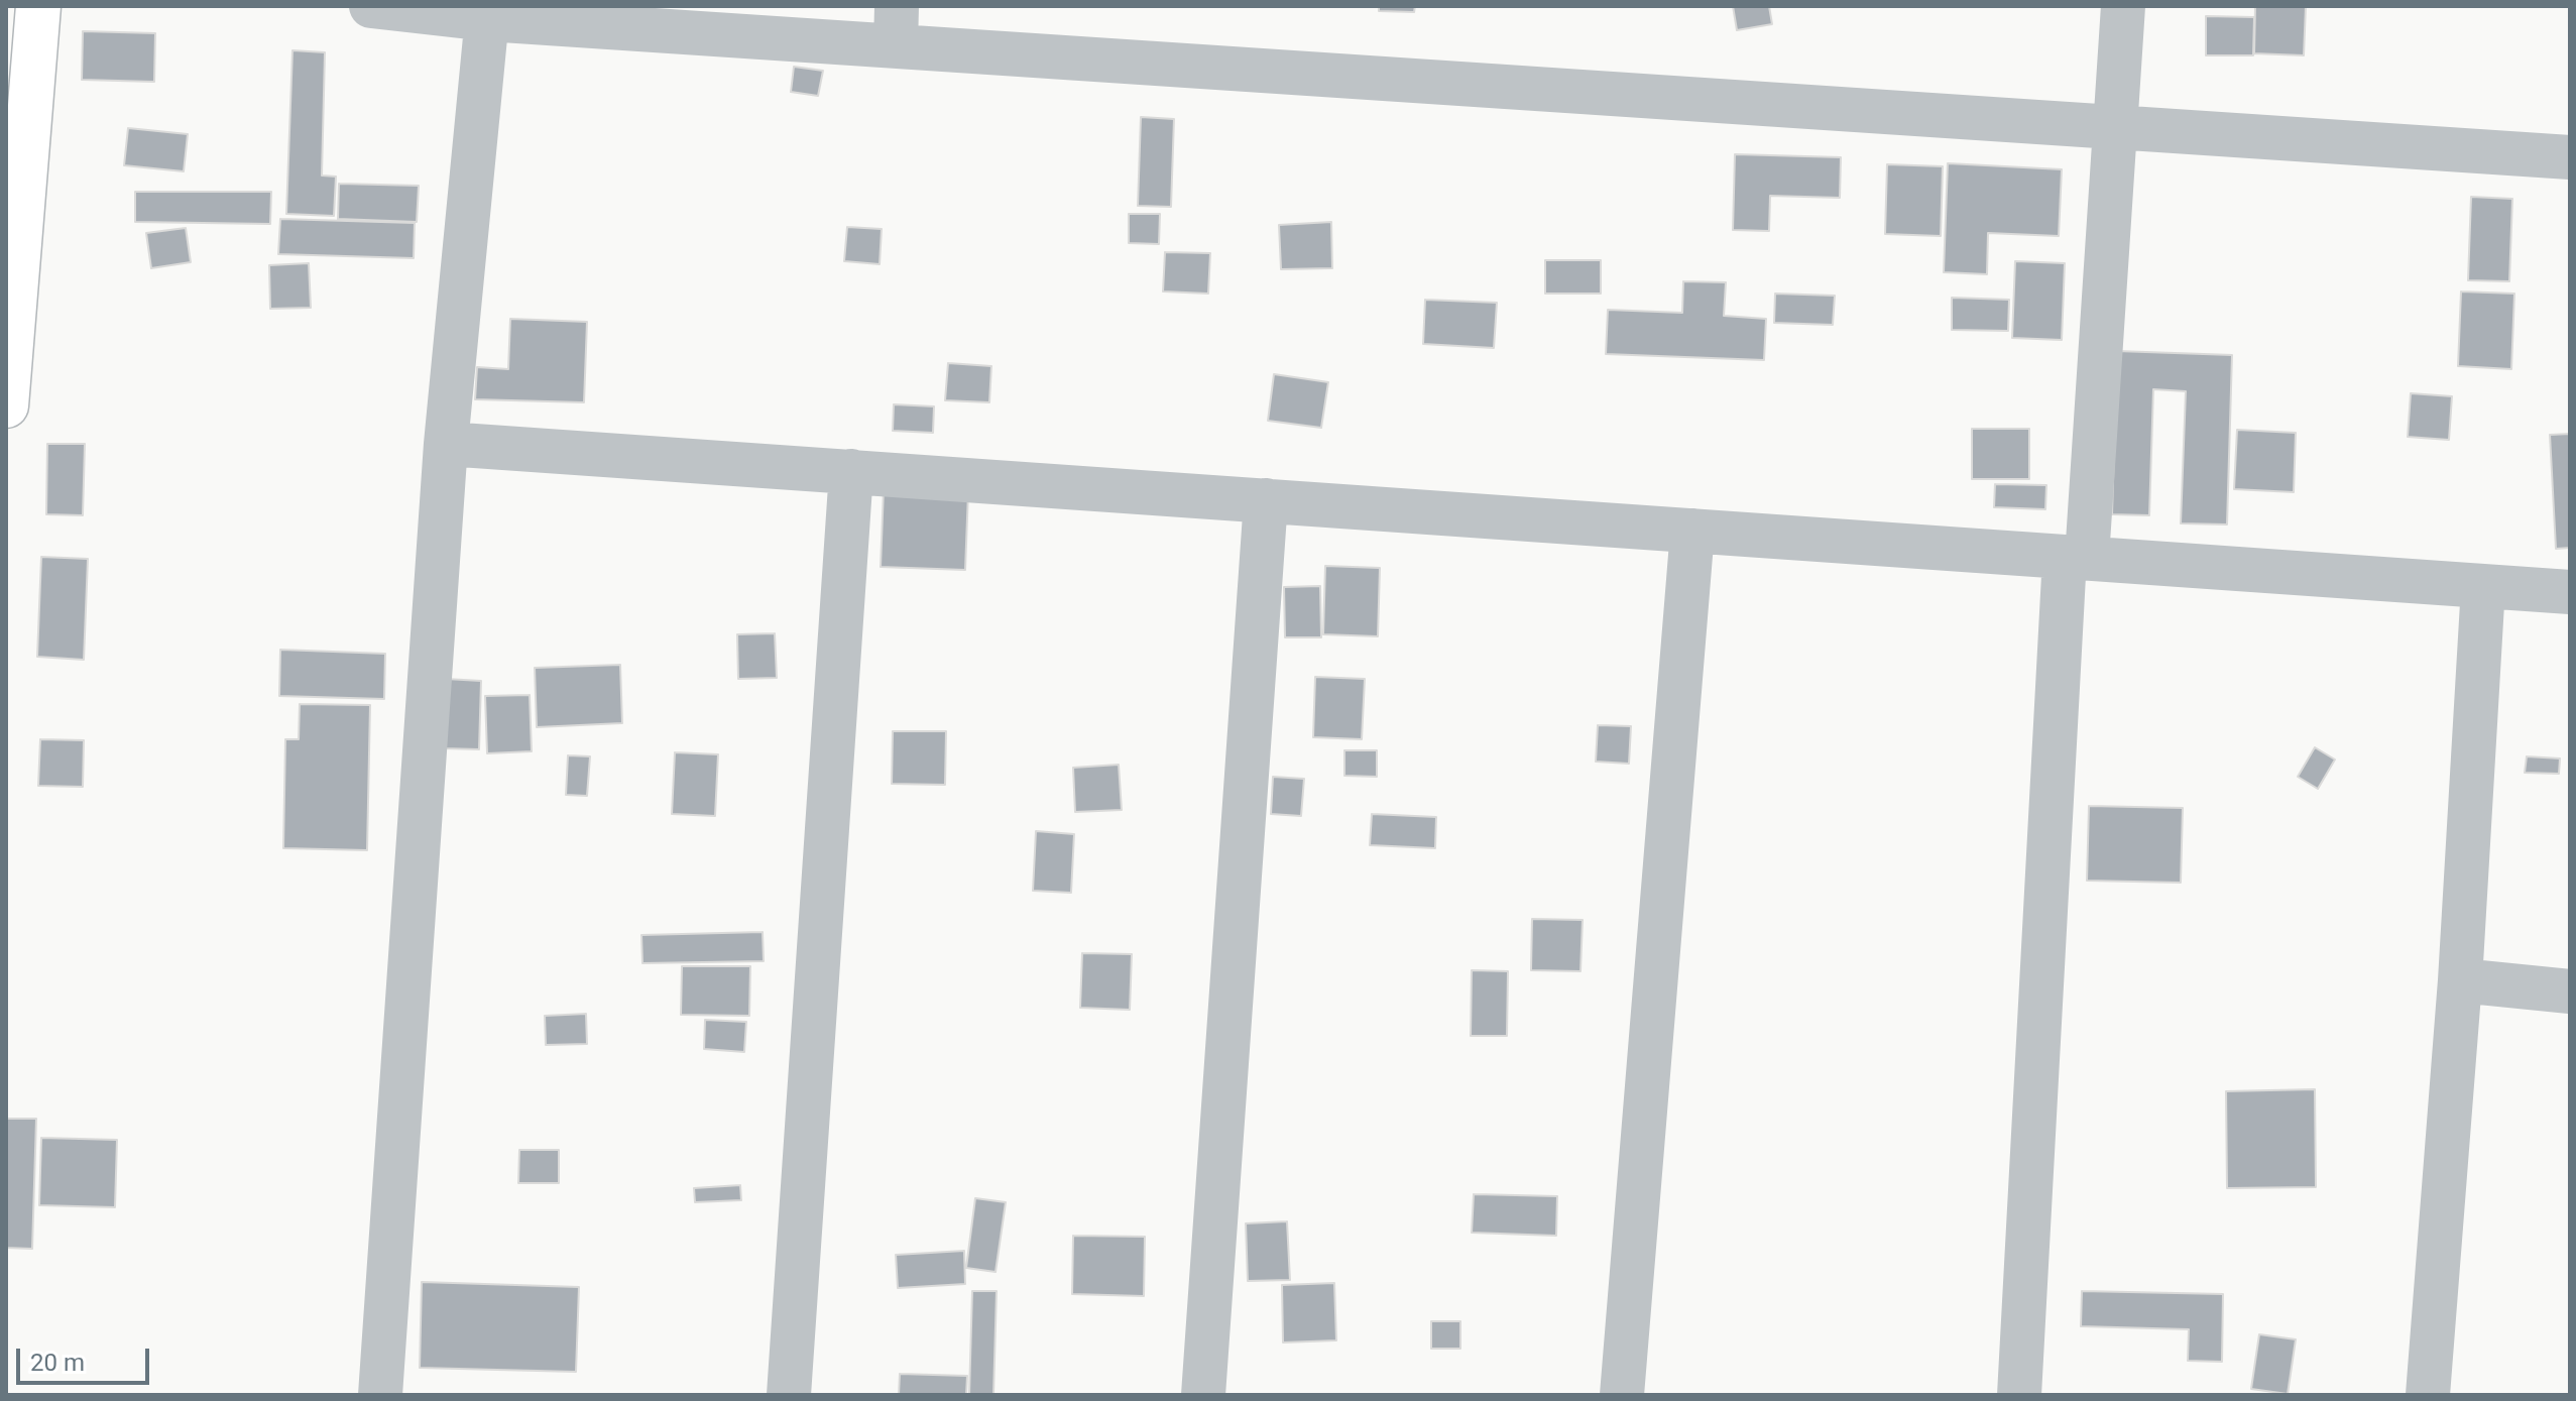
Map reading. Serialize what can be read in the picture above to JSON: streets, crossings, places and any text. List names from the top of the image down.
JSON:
{
  "scale_bar": "20 m"
}
